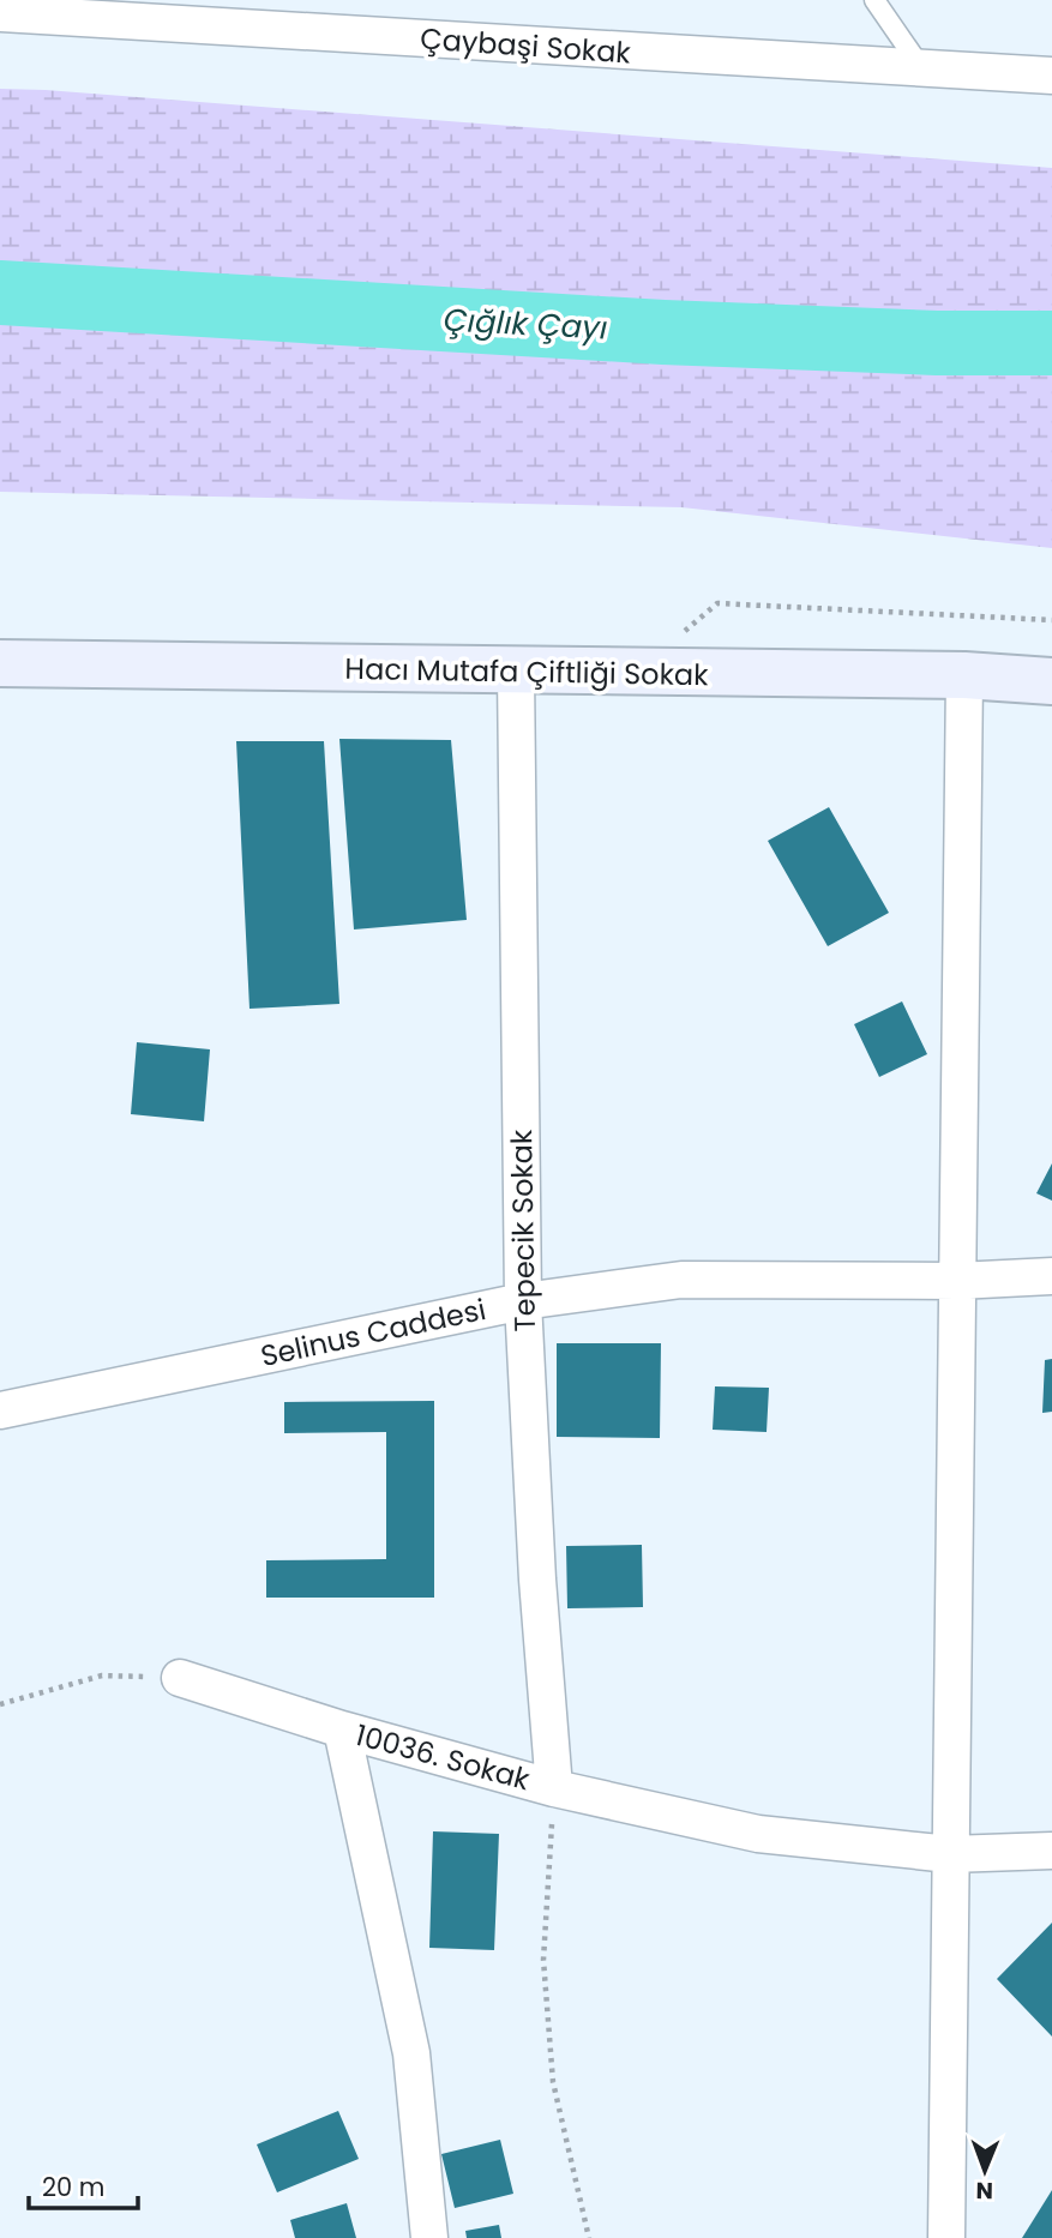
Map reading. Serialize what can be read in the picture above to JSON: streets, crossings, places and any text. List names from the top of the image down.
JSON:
{
  "streets": {
    "street": [
      "Çaybaşi Sokak",
      "Hacı Mutafa Çiftliği Sokak",
      "Tepecik Sokak",
      "Selinus Caddesi",
      "10036. Sokak"
    ]
  },
  "crossings": [
    ["Hacı Mutafa Çiftliği Sokak", "Tepecik Sokak"],
    ["Tepecik Sokak", "Selinus Caddesi"],
    ["Tepecik Sokak", "10036. Sokak"]
  ],
  "water": ["Çığlık Çayı"],
  "scale_bar": "20 m",
  "north": "bottom"
}
